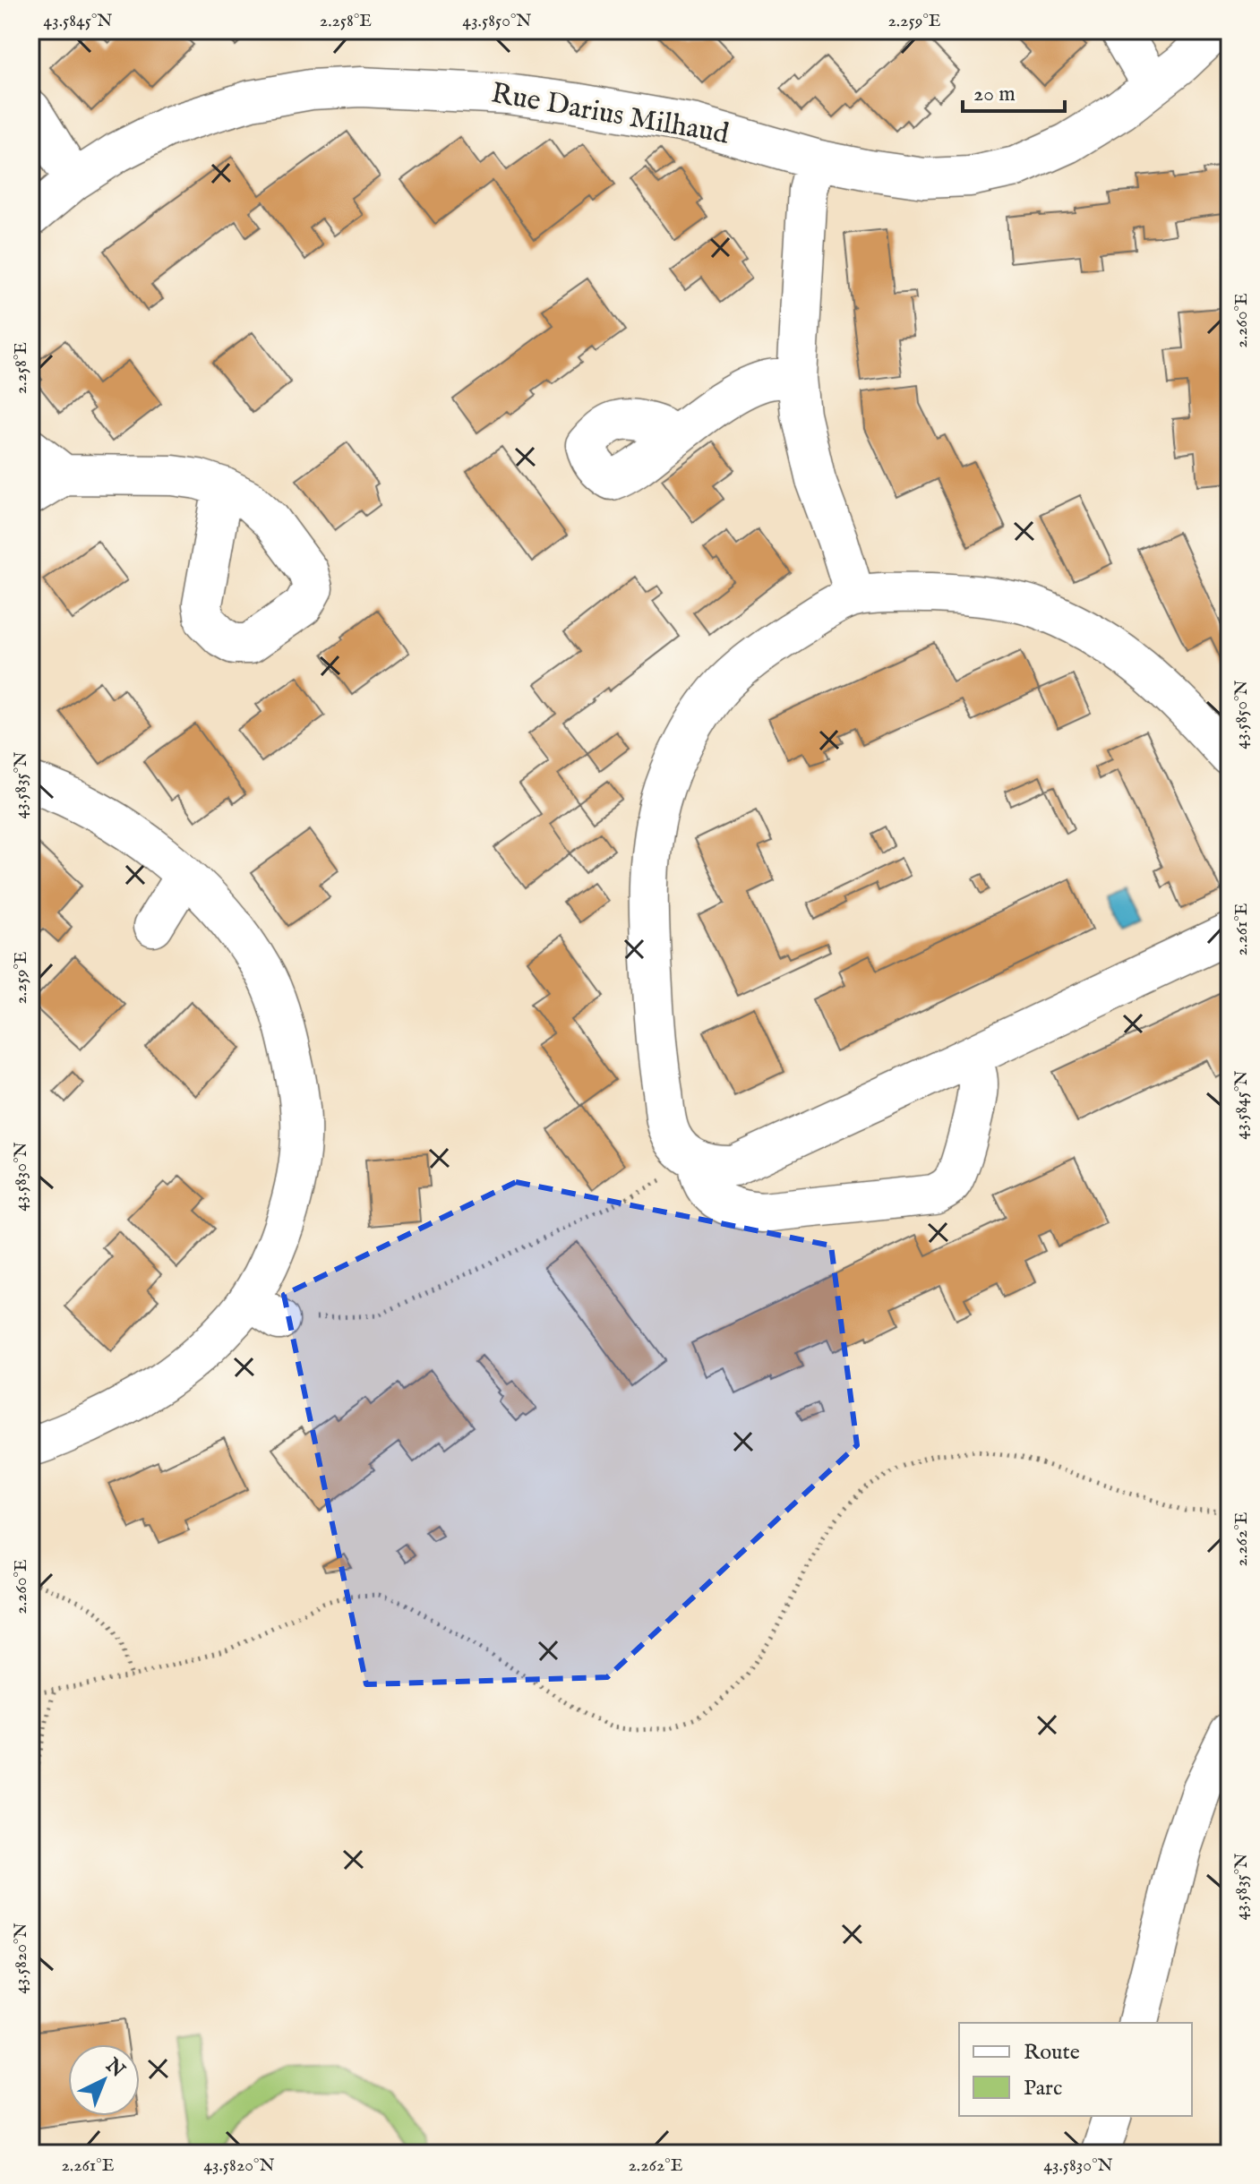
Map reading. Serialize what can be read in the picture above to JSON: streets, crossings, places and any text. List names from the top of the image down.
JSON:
{
  "streets": {
    "street": ["Rue Darius Milhaud"]
  },
  "legend": ["Route", "Parc"],
  "scale_bar": "20 m",
  "north": "top right",
  "coordinates": [
    "43.5845°N",
    "2.258°E",
    "43.5850°N",
    "2.259°E",
    "2.260°E",
    "43.5835°N",
    "2.261°E",
    "43.5830°N",
    "2.262°E",
    "43.5820°N"
  ]
}
